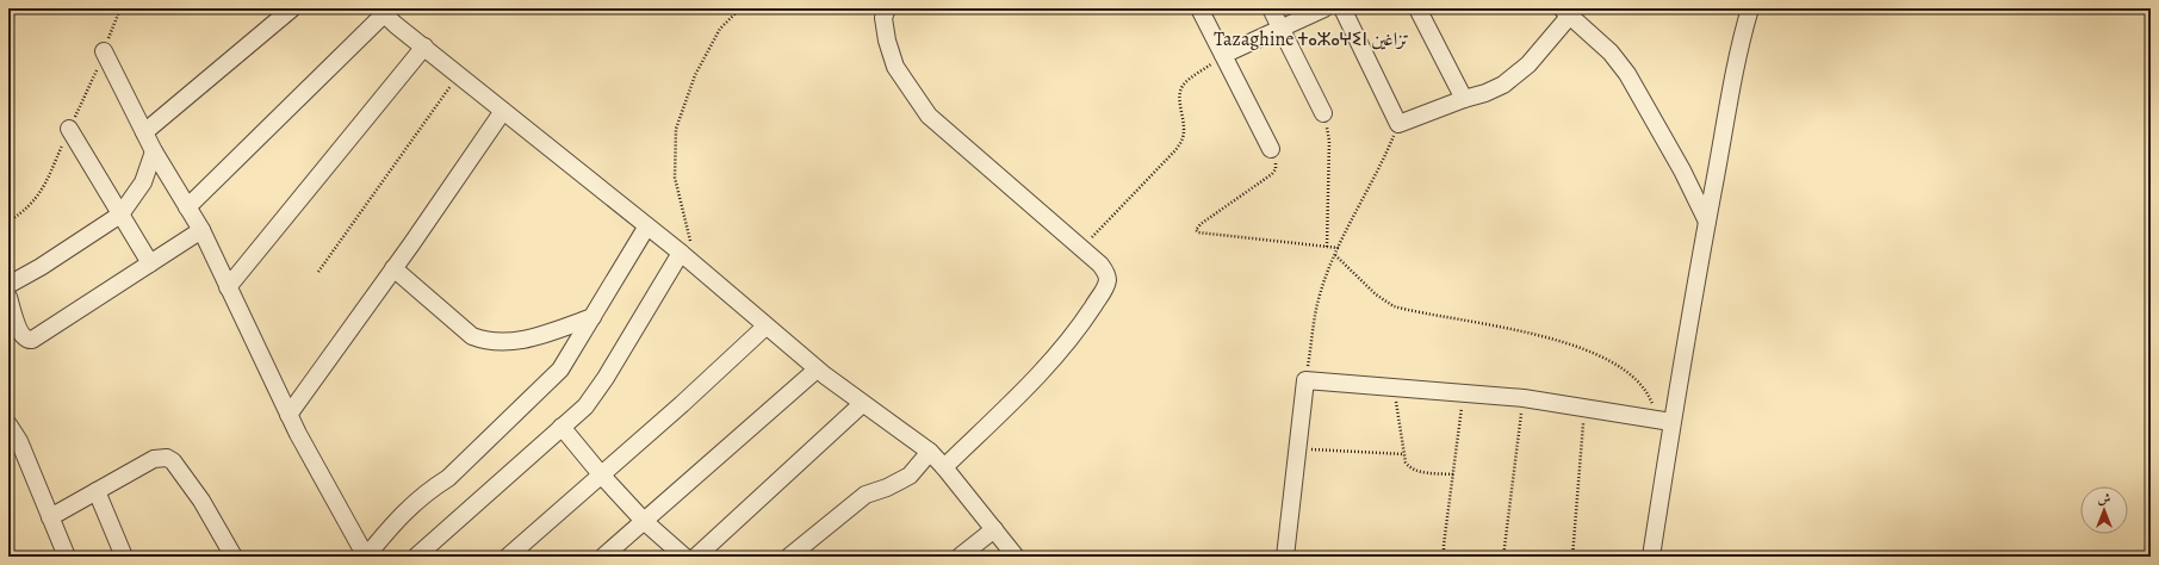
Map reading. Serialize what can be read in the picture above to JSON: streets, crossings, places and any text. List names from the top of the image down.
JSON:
{
  "districts": ["Tazaghine ⵜⴰⵣⴰⵖⵉⵏ تزاغين"],
  "north": "top"
}
